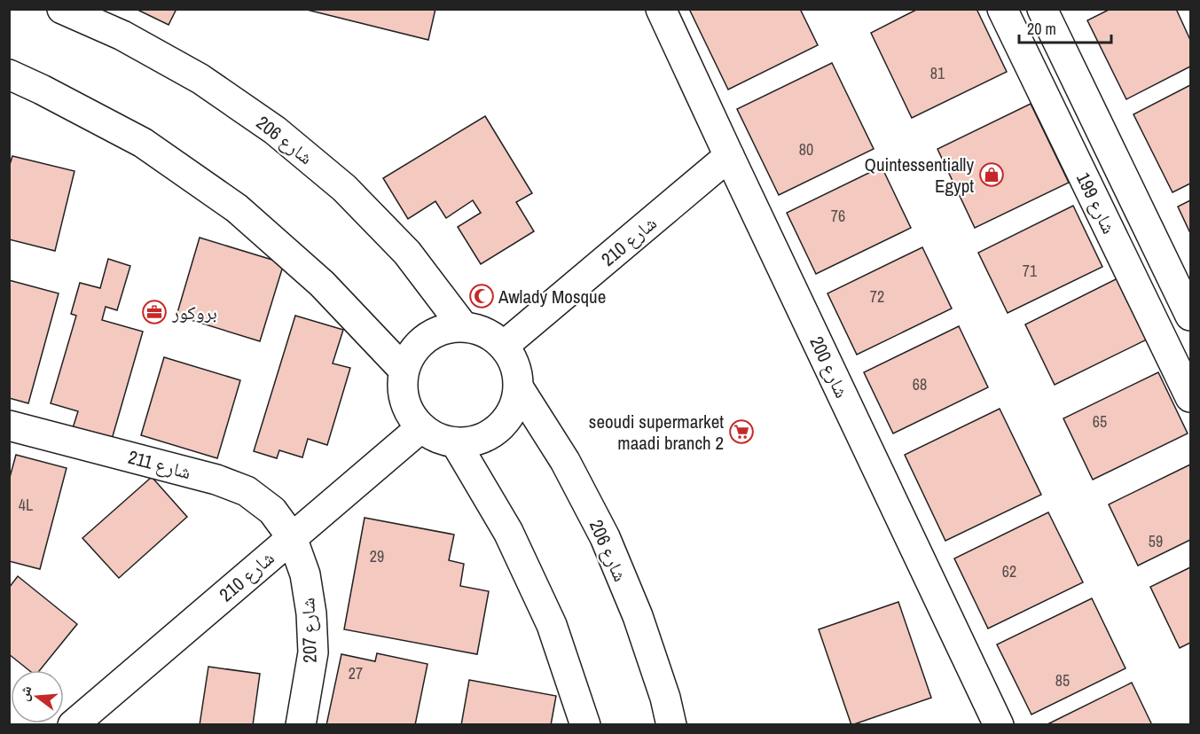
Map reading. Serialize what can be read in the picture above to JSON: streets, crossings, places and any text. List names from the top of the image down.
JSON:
{
  "streets": {
    "street": [
      "شارع 206",
      "شارع 199",
      "شارع 210",
      "شارع 200",
      "شارع 211",
      "شارع 207"
    ]
  },
  "crossings": [
    ["شارع 206", "شارع 210"],
    ["شارع 210", "شارع 200"],
    ["شارع 210", "شارع 211"],
    ["شارع 210", "شارع 207"],
    ["شارع 211", "شارع 207"]
  ],
  "places": {
    "shop": ["Quintessentially Egypt"],
    "mosque": ["Awlady Mosque"],
    "office": ["بروكور"],
    "supermarket": ["seoudi supermarket maadi branch 2"]
  },
  "house_numbers": [
    "81",
    "80",
    "76",
    "71",
    "72",
    "68",
    "65",
    "4L",
    "59",
    "29",
    "62",
    "27",
    "85"
  ],
  "scale_bar": "20 m",
  "north": "left"
}
